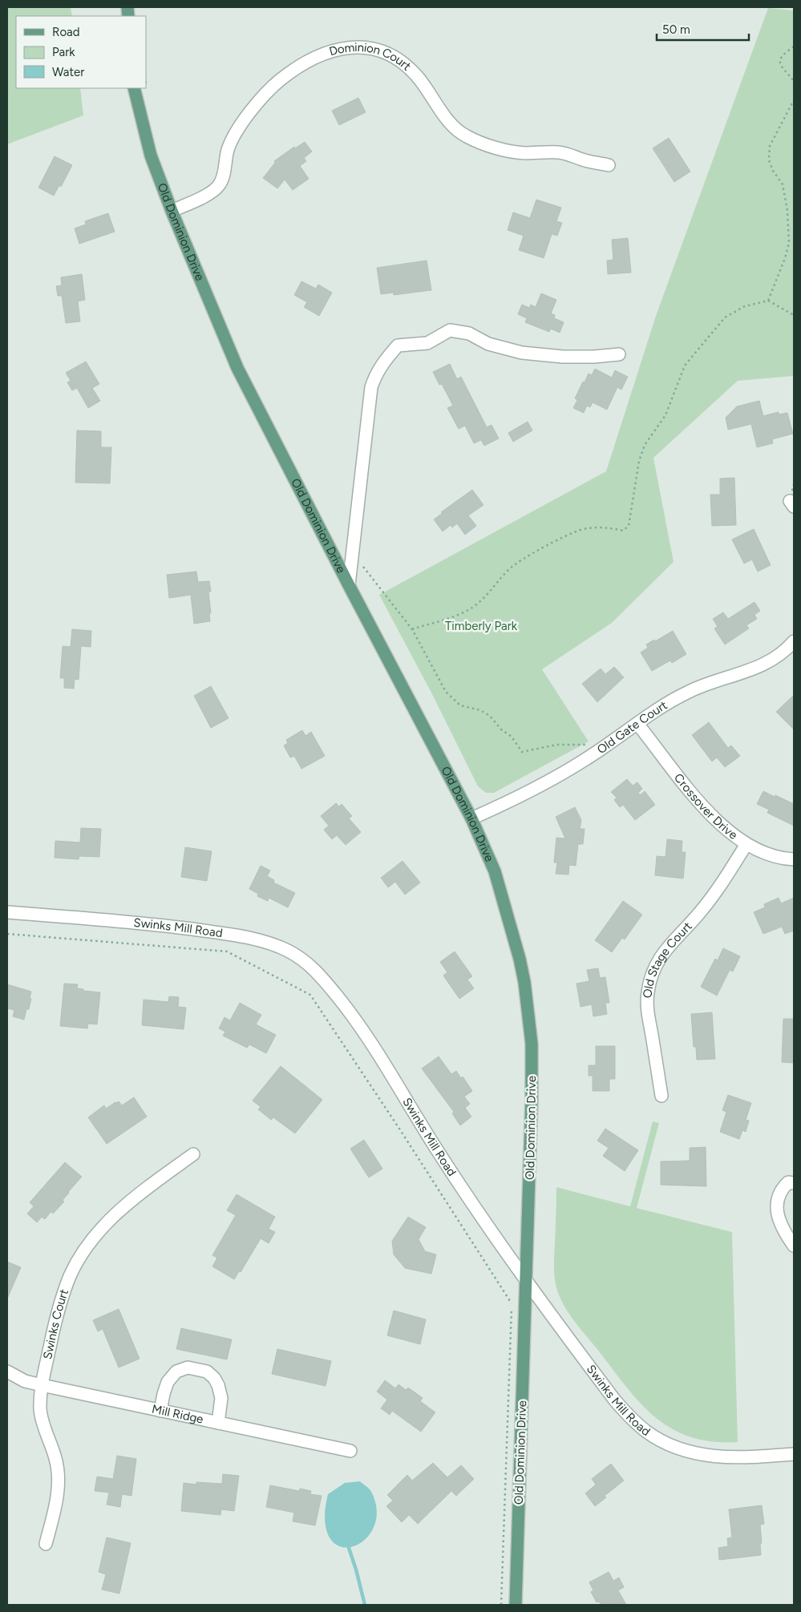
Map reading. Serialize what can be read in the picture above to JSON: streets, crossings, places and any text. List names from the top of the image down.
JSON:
{
  "streets": {
    "main road": ["Old Dominion Drive"],
    "street": [
      "Dominion Court",
      "Old Gate Court",
      "Crossover Drive",
      "Swinks Mill Road",
      "Old Stage Court",
      "Swinks Court",
      "Mill Ridge"
    ]
  },
  "crossings": [
    ["Dominion Court", "Old Dominion Drive"],
    ["Old Dominion Drive", "Old Gate Court"],
    ["Old Dominion Drive", "Swinks Mill Road"],
    ["Old Gate Court", "Crossover Drive"],
    ["Crossover Drive", "Old Stage Court"],
    ["Swinks Court", "Mill Ridge"]
  ],
  "parks": ["Timberly Park"],
  "legend": ["Road", "Park", "Water"],
  "scale_bar": "50 m"
}
